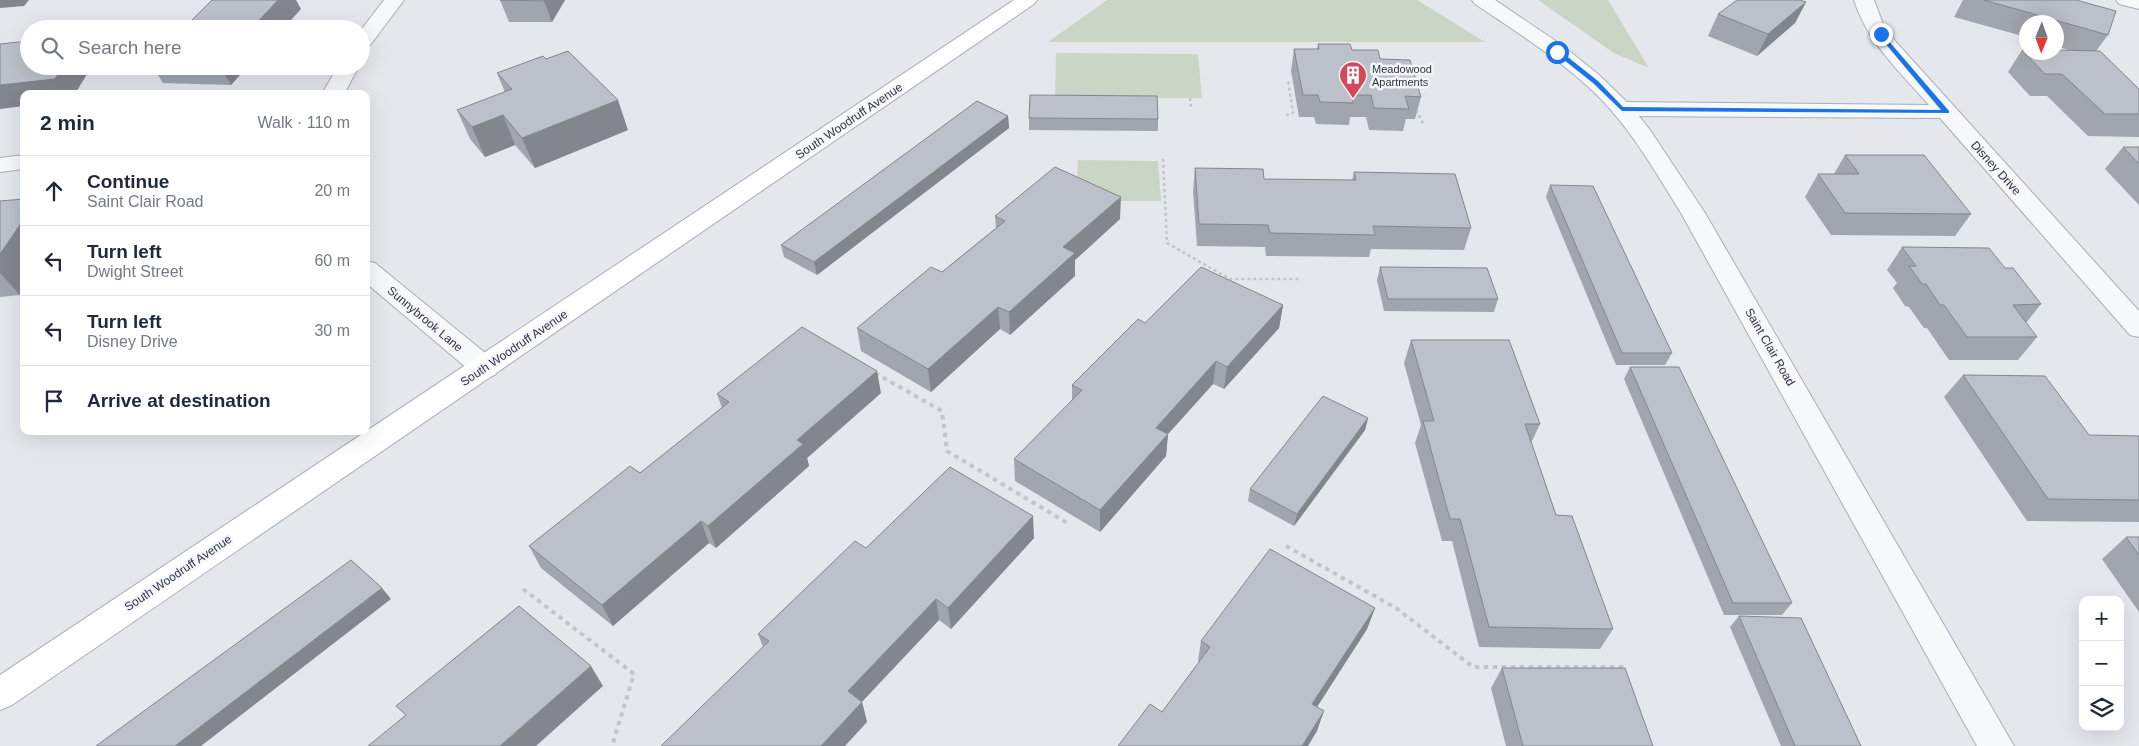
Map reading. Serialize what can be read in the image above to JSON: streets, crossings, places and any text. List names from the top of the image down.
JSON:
{
  "streets": {
    "main road": ["South Woodruff Avenue"],
    "street": ["Disney Drive", "Sunnybrook Lane", "Saint Clair Road"]
  },
  "crossings": [
    ["South Woodruff Avenue", "Sunnybrook Lane"]
  ],
  "places": {
    "building": ["Meadowood Apartments"]
  },
  "north": "bottom",
  "page": {
    "search": "Search here",
    "heading": ["2 min", "Walk · 110 m"],
    "list": [
      ["Continue", "Saint Clair Road", "20 m"],
      ["Turn left", "Dwight Street", "60 m"],
      ["Turn left", "Disney Drive", "30 m"],
      "Arrive at destination"
    ],
    "map_buttons": ["+", "−"]
  }
}
